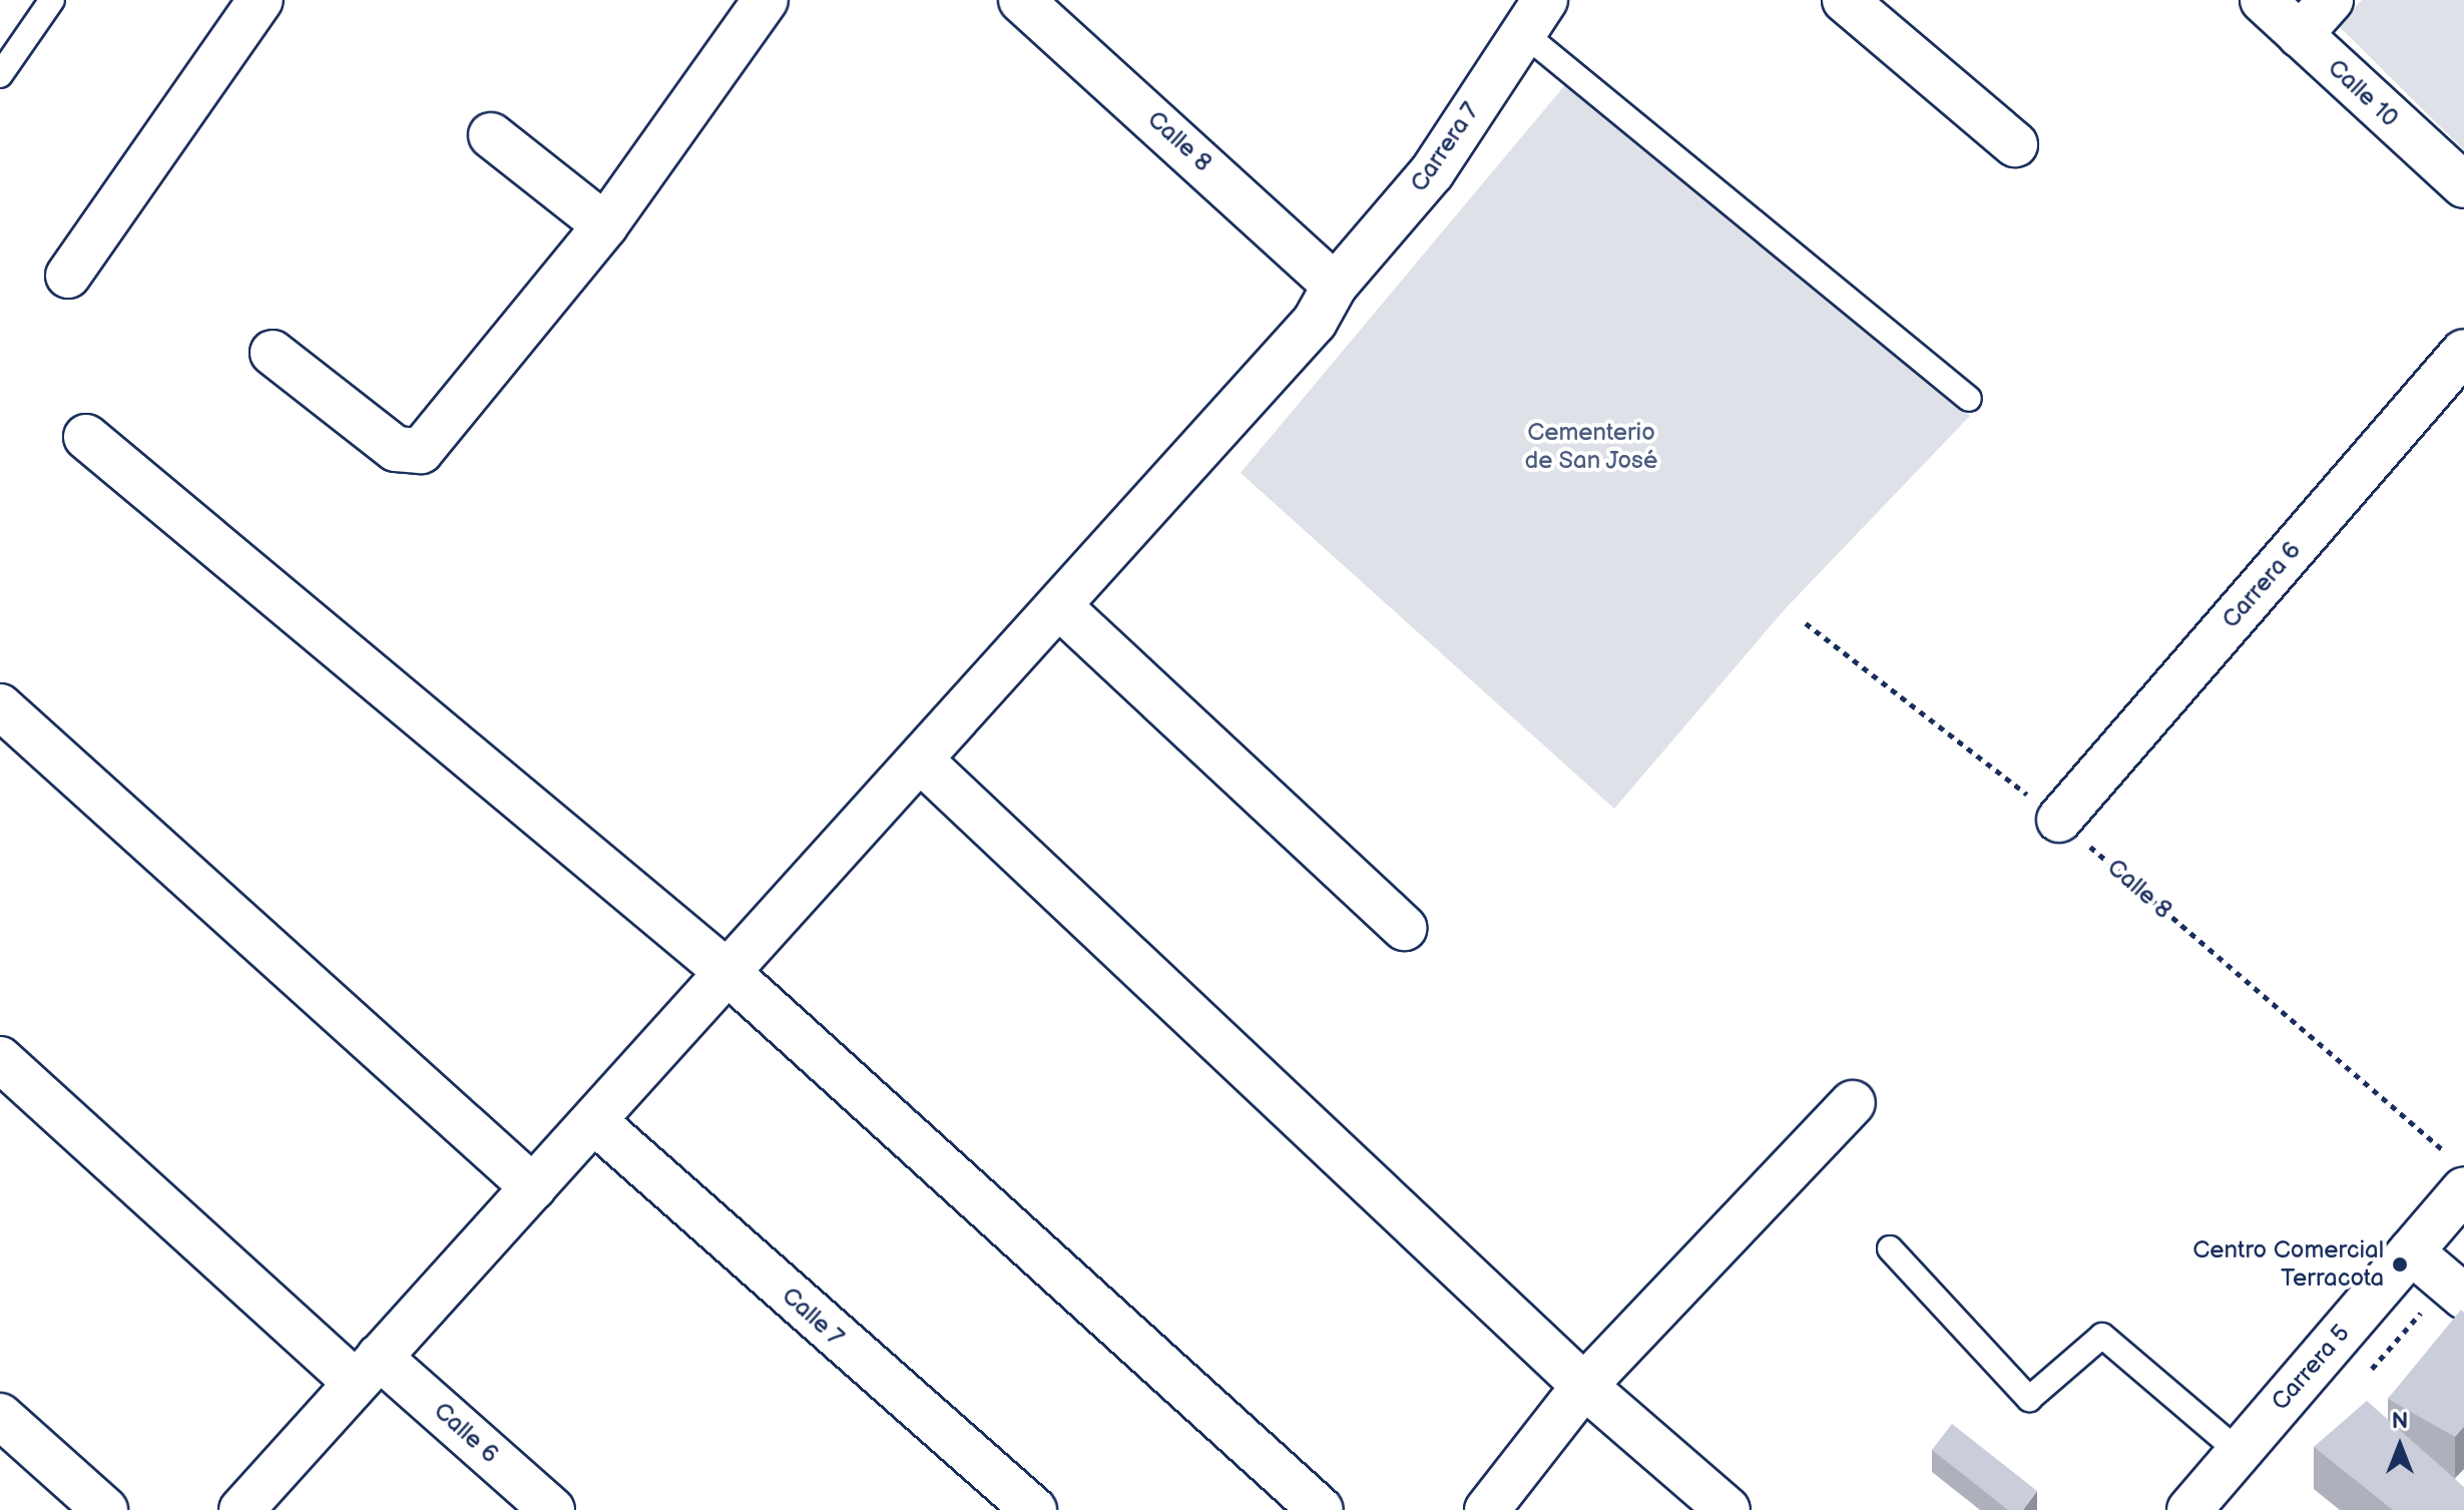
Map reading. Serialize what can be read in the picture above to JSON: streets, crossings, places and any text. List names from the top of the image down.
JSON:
{
  "streets": {
    "street": [
      "Calle 10",
      "Calle 8",
      "Carrera 7",
      "Carrera 6",
      "Calle 7",
      "Carrera 5",
      "Calle 6"
    ]
  },
  "crossings": [
    ["Calle 8", "Carrera 7"],
    ["Calle 8", "Carrera 6"],
    ["Calle 8", "Carrera 5"],
    ["Carrera 7", "Calle 7"],
    ["Carrera 7", "Calle 6"]
  ],
  "parks": ["Cementerio de San José"],
  "places": ["Centro Comercial Terracota"],
  "north": "top"
}
